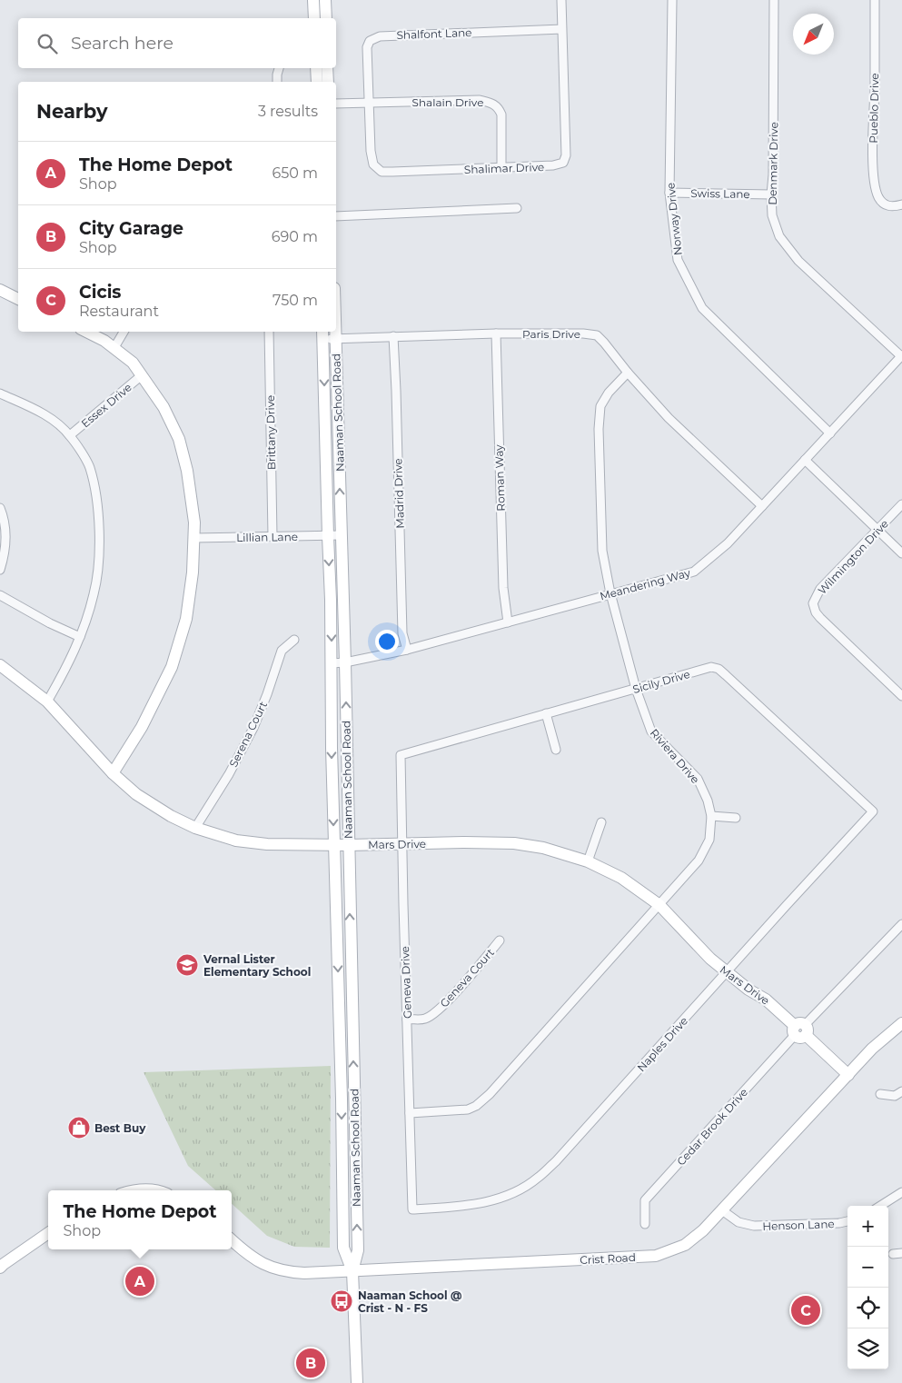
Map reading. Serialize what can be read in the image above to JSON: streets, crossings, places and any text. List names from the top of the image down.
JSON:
{
  "streets": {
    "street": [
      "Shalfont Lane",
      "Shalain Drive",
      "Pueblo Drive",
      "Denmark Drive",
      "Shalimar Drive",
      "Swiss Lane",
      "Norway Drive",
      "Paris Drive",
      "Essex Drive",
      "Naaman School Road",
      "Brittany Drive",
      "Roman Way",
      "Madrid Drive",
      "Lillian Lane",
      "Wilmington Drive",
      "Meandering Way",
      "Sicily Drive",
      "Serena Court",
      "Riviera Drive",
      "Mars Drive",
      "Geneva Court",
      "Geneva Drive",
      "Naples Drive",
      "Cedar Brook Drive",
      "Henson Lane",
      "Crist Road"
    ]
  },
  "crossings": [
    ["Shalfont Lane", "Shalain Drive"],
    ["Shalfont Lane", "Shalimar Drive"],
    ["Shalain Drive", "Shalimar Drive"],
    ["Denmark Drive", "Swiss Lane"],
    ["Denmark Drive", "Meandering Way"],
    ["Swiss Lane", "Norway Drive"],
    ["Norway Drive", "Meandering Way"],
    ["Paris Drive", "Naaman School Road"],
    ["Paris Drive", "Roman Way"],
    ["Paris Drive", "Madrid Drive"],
    ["Paris Drive", "Meandering Way"],
    ["Paris Drive", "Riviera Drive"],
    ["Naaman School Road", "Lillian Lane"],
    ["Naaman School Road", "Meandering Way"],
    ["Naaman School Road", "Mars Drive"],
    ["Naaman School Road", "Crist Road"],
    ["Brittany Drive", "Lillian Lane"],
    ["Roman Way", "Meandering Way"],
    ["Madrid Drive", "Meandering Way"],
    ["Meandering Way", "Riviera Drive"],
    ["Sicily Drive", "Riviera Drive"],
    ["Sicily Drive", "Geneva Drive"],
    ["Sicily Drive", "Naples Drive"],
    ["Serena Court", "Mars Drive"],
    ["Riviera Drive", "Mars Drive"],
    ["Riviera Drive", "Geneva Drive"],
    ["Mars Drive", "Geneva Drive"],
    ["Mars Drive", "Naples Drive"],
    ["Mars Drive", "Cedar Brook Drive"],
    ["Mars Drive", "Crist Road"],
    ["Geneva Court", "Geneva Drive"],
    ["Geneva Drive", "Naples Drive"],
    ["Henson Lane", "Crist Road"]
  ],
  "places": {
    "school or university": ["Vernal Lister Elementary School"],
    "shop": ["Best Buy"],
    "bus stop": ["Naaman School @ Crist - N - FS"]
  },
  "north": "bottom left",
  "page": {
    "search": "Search here",
    "heading": ["Nearby", "3 results"],
    "list": [
      {
        "mark": "A",
        "name": "The Home Depot",
        "note": "Shop",
        "value": "650 m"
      },
      {
        "mark": "B",
        "name": "City Garage",
        "note": "Shop",
        "value": "690 m"
      },
      {
        "mark": "C",
        "name": "Cicis",
        "note": "Restaurant",
        "value": "750 m"
      }
    ],
    "popup": ["The Home Depot", "Shop"],
    "map_buttons": ["+", "−"],
    "pins": ["A", "C", "B"]
  }
}
